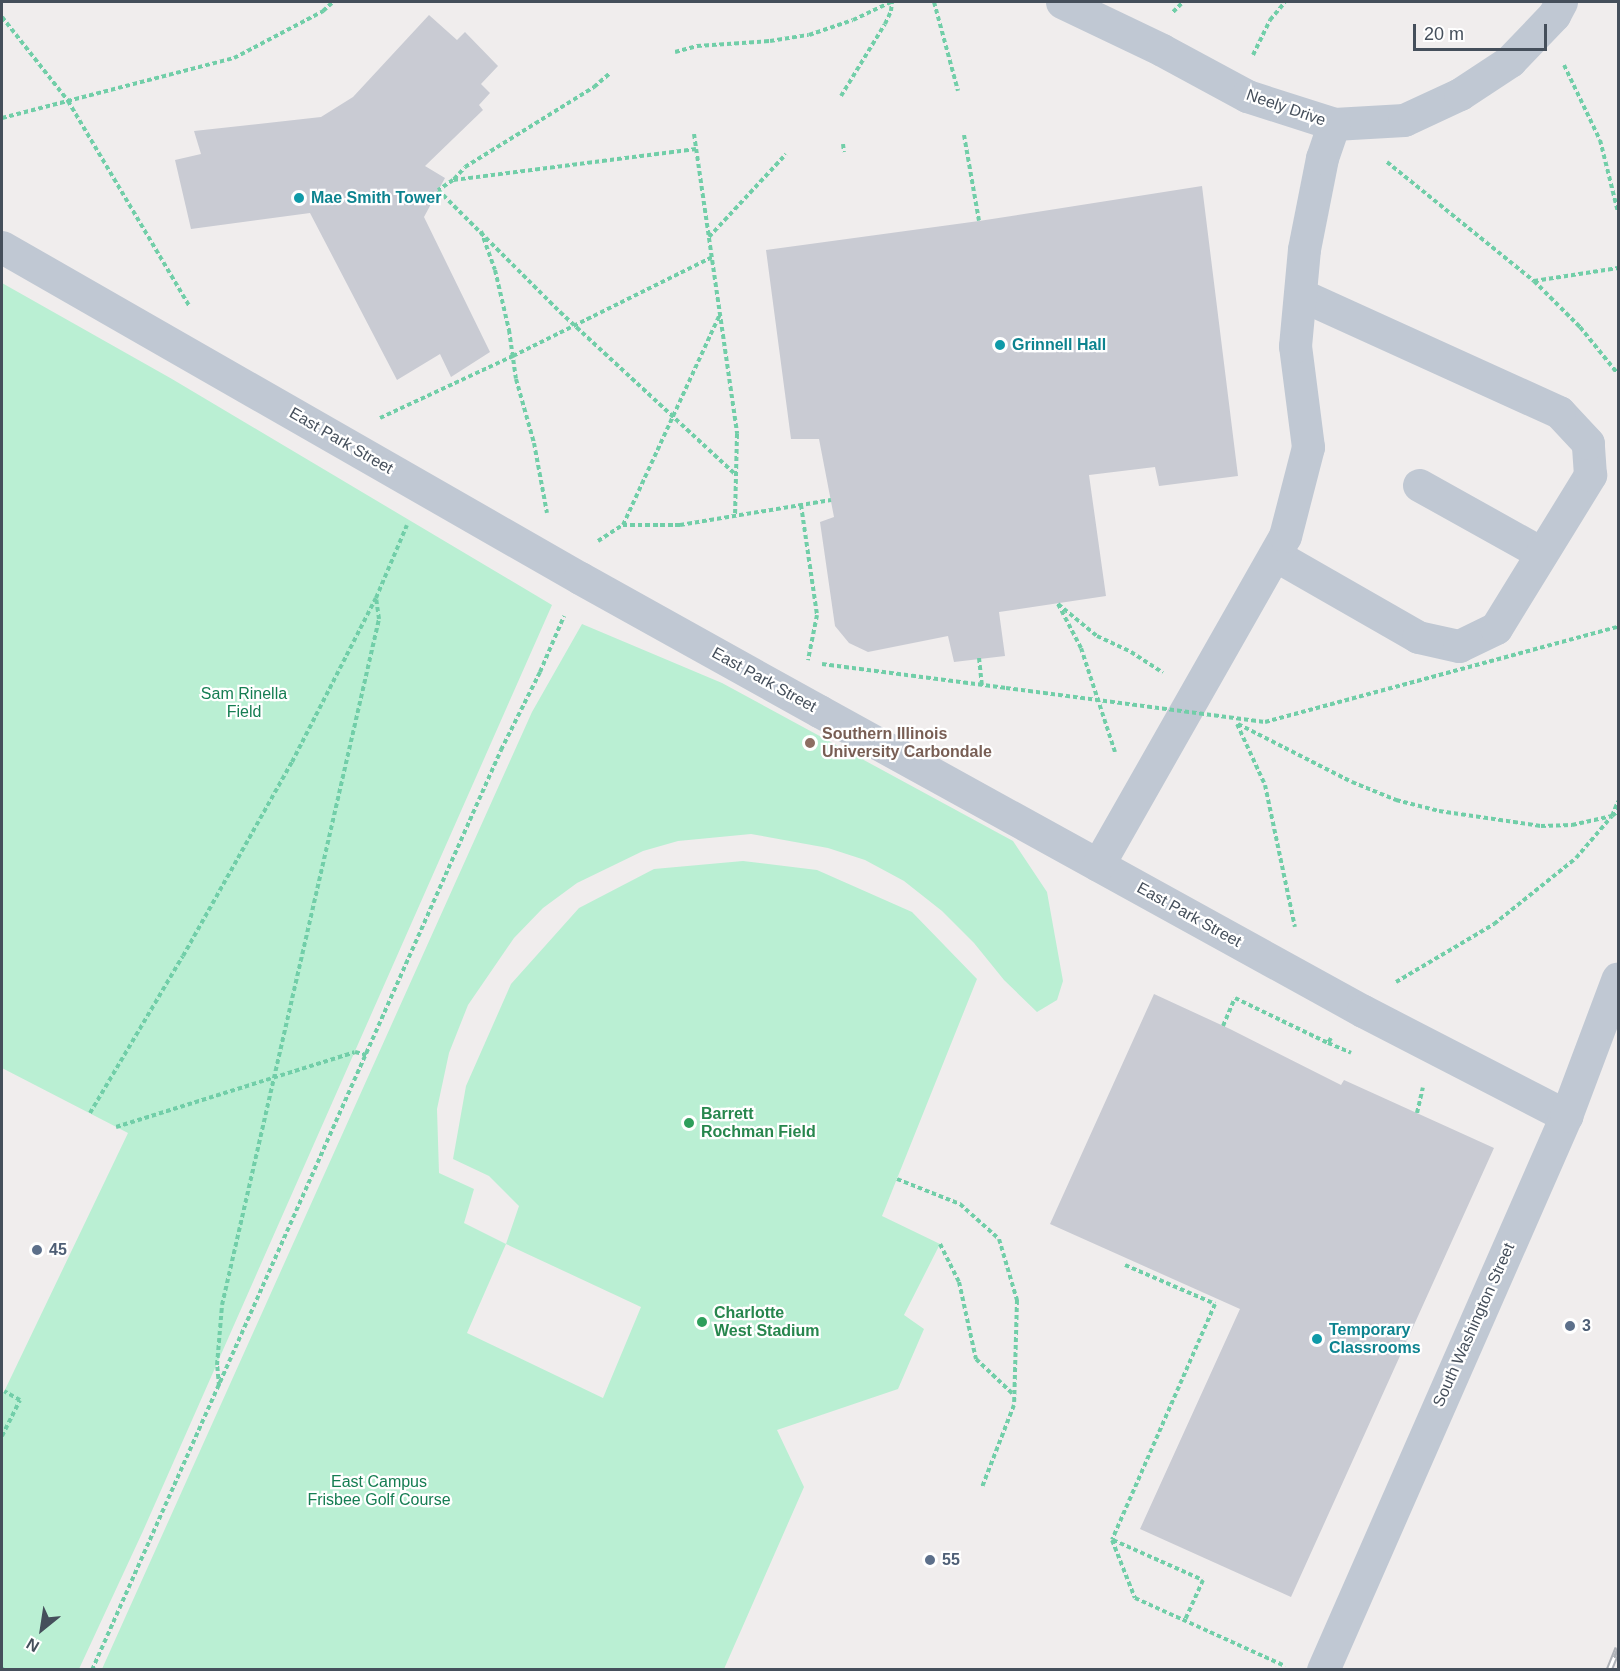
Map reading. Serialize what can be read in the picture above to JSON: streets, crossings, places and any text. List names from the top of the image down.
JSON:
{
  "streets": {
    "street": ["Neely Drive", "East Park Street", "South Washington Street"]
  },
  "crossings": [
    ["East Park Street", "South Washington Street"]
  ],
  "parks": ["Sam Rinella Field", "East Campus Frisbee Golf Course"],
  "places": [
    "Mae Smith Tower",
    "Grinnell Hall",
    "Southern Illinois University Carbondale",
    "Barrett Rochman Field",
    "45",
    "Charlotte West Stadium",
    "3",
    "Temporary Classrooms",
    "55"
  ],
  "scale_bar": "20 m",
  "north": "bottom left"
}
